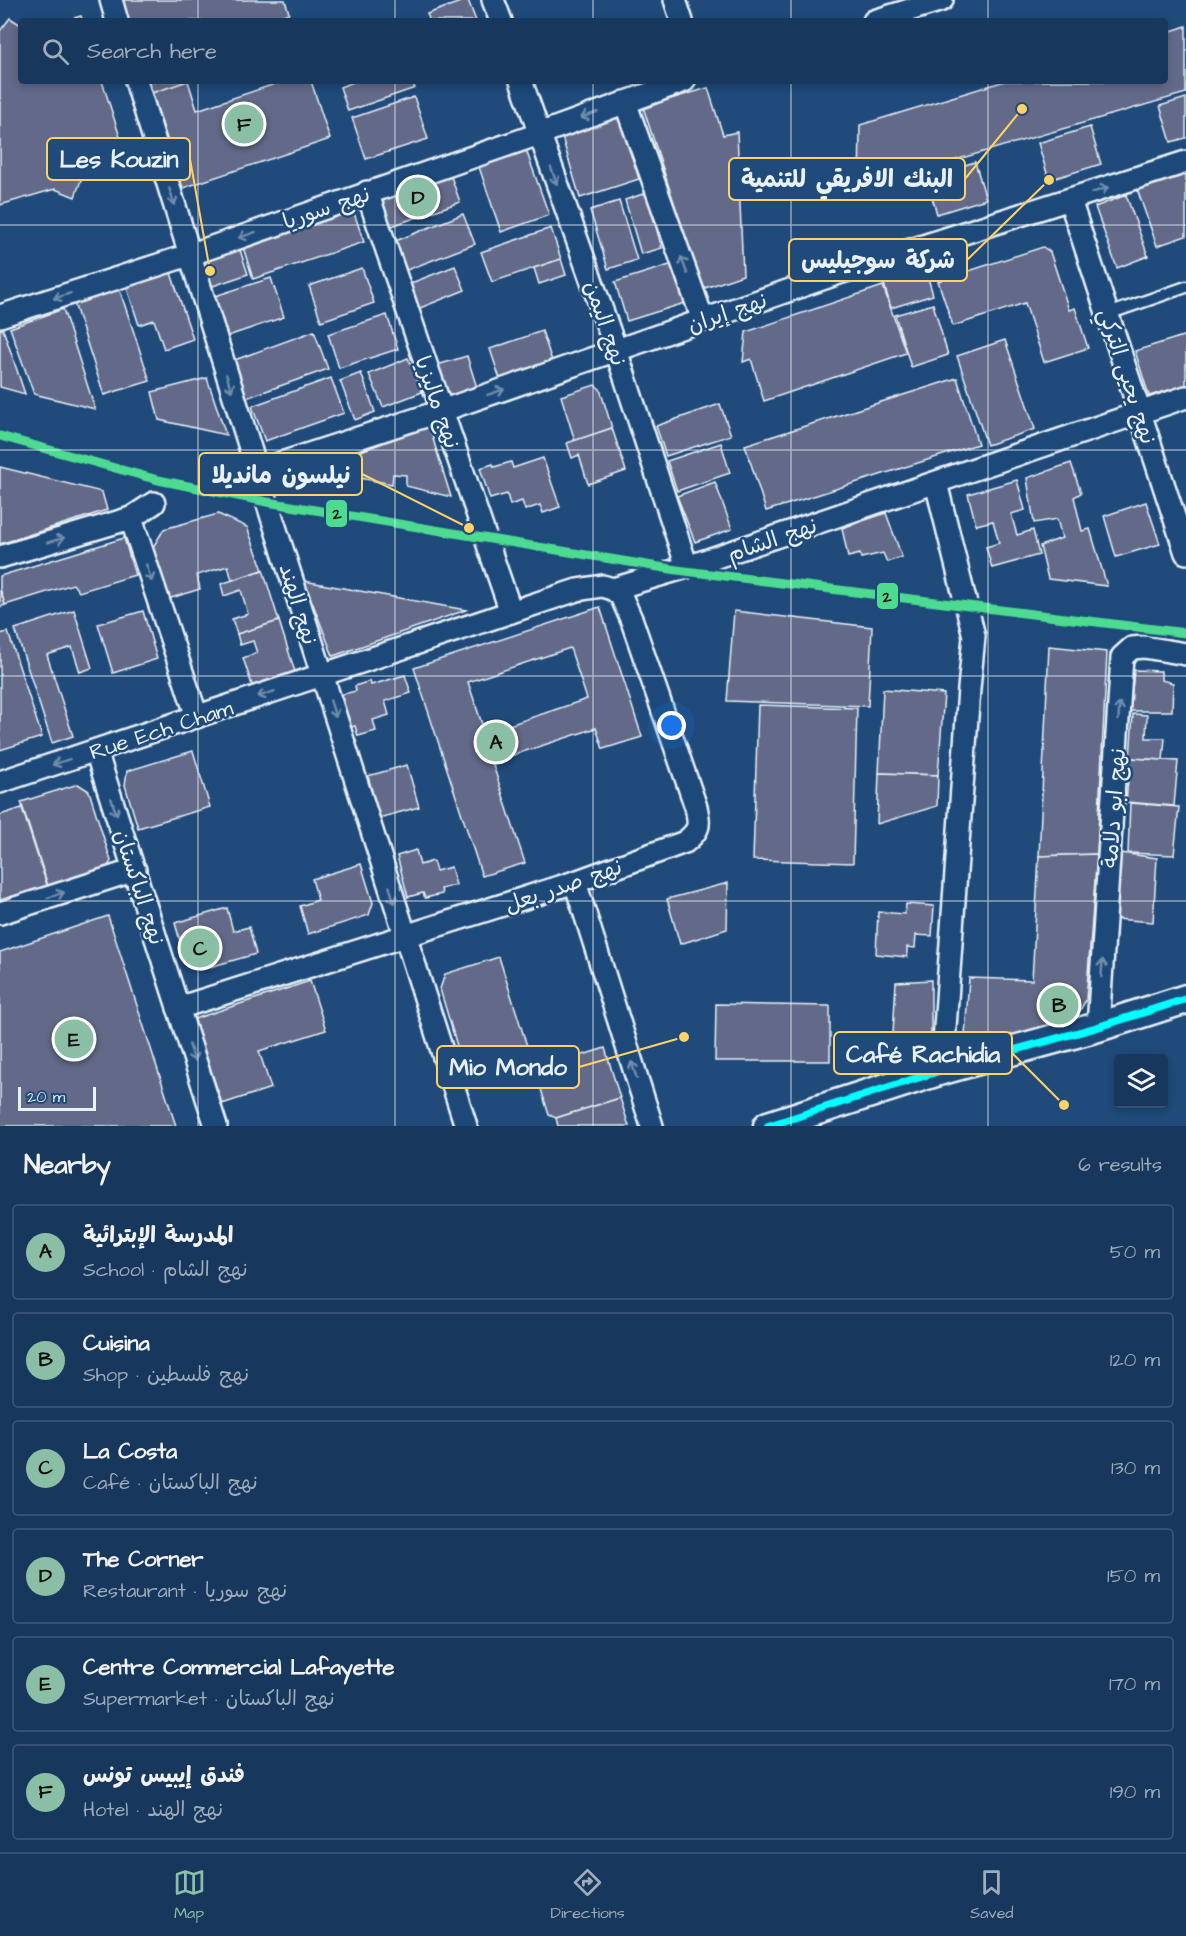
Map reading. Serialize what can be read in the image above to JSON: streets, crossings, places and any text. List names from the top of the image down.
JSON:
{
  "streets": {
    "street": [
      "نهج سوريا",
      "نهج إيران",
      "نهج اليمن",
      "نهج يحيى التركي",
      "نهج ماليزيا",
      "نهج الشام",
      "نهج الهند",
      "Rue Ech Cham",
      "نهج ابو دلامة",
      "نهج صدر بعل",
      "نهج الباكستان"
    ]
  },
  "crossings": [
    ["نهج سوريا", "نهج اليمن"],
    ["نهج سوريا", "نهج ماليزيا"],
    ["نهج سوريا", "نهج الهند"],
    ["نهج إيران", "نهج اليمن"],
    ["نهج إيران", "نهج يحيى التركي"],
    ["نهج إيران", "نهج ماليزيا"],
    ["نهج اليمن", "نهج الشام"],
    ["نهج يحيى التركي", "نهج الشام"],
    ["نهج ماليزيا", "نهج الشام"],
    ["نهج الشام", "نهج الهند"],
    ["نهج الشام", "Rue Ech Cham"],
    ["نهج الشام", "نهج صدر بعل"],
    ["نهج الهند", "Rue Ech Cham"],
    ["نهج الهند", "نهج صدر بعل"],
    ["Rue Ech Cham", "نهج الباكستان"],
    ["نهج صدر بعل", "نهج الباكستان"]
  ],
  "one_way": ["نهج سوريا", "نهج الهند", "نهج الباكستان"],
  "places": [
    "البنك الافريقي للتنمية",
    "شركة سوجيليس",
    "Les Kouzin",
    "نيلسون مانديلا",
    "Mio Mondo",
    "Café Rachidia"
  ],
  "lines": ["transit line 2"],
  "scale_bar": "20 m",
  "page": {
    "search": "Search here",
    "pins": [
      "F",
      "D",
      "A",
      "C",
      "B",
      "E"
    ],
    "scale": "20 m",
    "heading": ["Nearby", "6 results"],
    "list": [
      {
        "mark": "A",
        "name": "المدرسة الإبترائية",
        "note": "School · نهج الشام",
        "value": "50 m"
      },
      {
        "mark": "B",
        "name": "Cuisina",
        "note": "Shop · نهج فلسطين",
        "value": "120 m"
      },
      {
        "mark": "C",
        "name": "La Costa",
        "note": "Café · نهج الباكستان",
        "value": "130 m"
      },
      {
        "mark": "D",
        "name": "The Corner",
        "note": "Restaurant · نهج سوريا",
        "value": "150 m"
      },
      {
        "mark": "E",
        "name": "Centre Commercial Lafayette",
        "note": "Supermarket · نهج الباكستان",
        "value": "170 m"
      },
      {
        "mark": "F",
        "name": "فندق إيبيس تونس",
        "note": "Hotel · نهج الهند",
        "value": "190 m"
      }
    ],
    "nav": ["Map", "Directions", "Saved"]
  }
}
